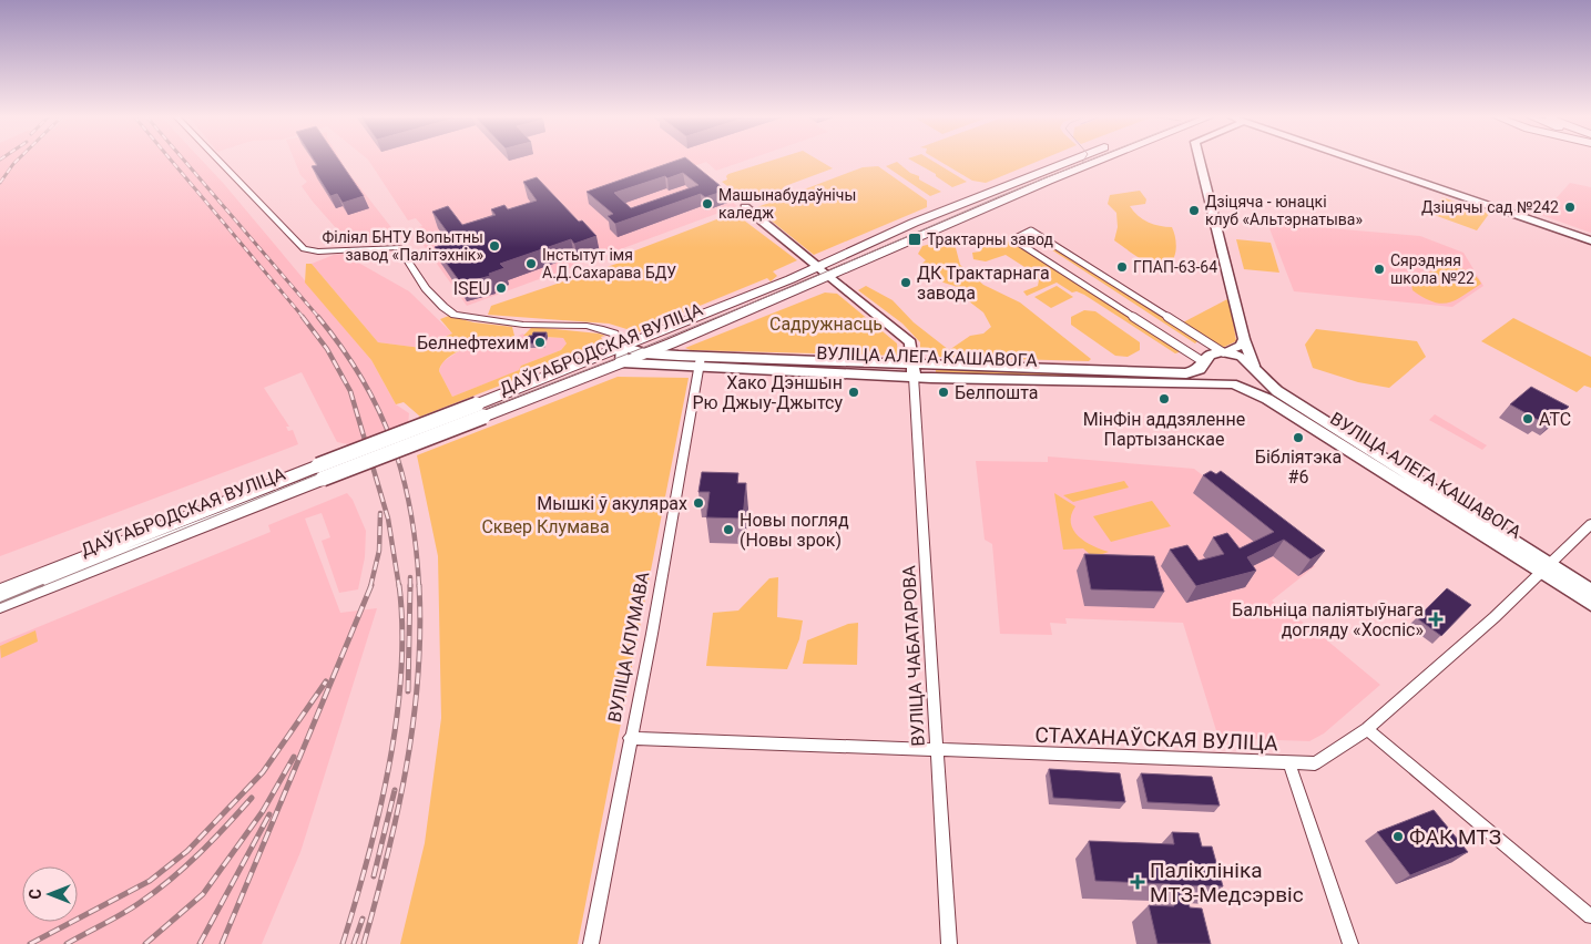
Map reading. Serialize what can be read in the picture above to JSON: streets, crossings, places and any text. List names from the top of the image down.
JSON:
{
  "streets": {
    "main road": ["ДАЎГАБРОДСКАЯ ВУЛІЦА", "ВУЛІЦА АЛЕГА КАШАВОГА"],
    "street": ["ВУЛІЦА КЛУМАВА", "ВУЛІЦА ЧАБАТАРОВА", "СТАХАНАЎСКАЯ ВУЛІЦА"]
  },
  "crossings": [
    ["ДАЎГАБРОДСКАЯ ВУЛІЦА", "ВУЛІЦА АЛЕГА КАШАВОГА"],
    ["ВУЛІЦА АЛЕГА КАШАВОГА", "ВУЛІЦА КЛУМАВА"],
    ["ВУЛІЦА АЛЕГА КАШАВОГА", "ВУЛІЦА ЧАБАТАРОВА"],
    ["ВУЛІЦА АЛЕГА КАШАВОГА", "СТАХАНАЎСКАЯ ВУЛІЦА"],
    ["ВУЛІЦА КЛУМАВА", "СТАХАНАЎСКАЯ ВУЛІЦА"],
    ["ВУЛІЦА ЧАБАТАРОВА", "СТАХАНАЎСКАЯ ВУЛІЦА"]
  ],
  "parks": ["Садружнасць", "Сквер Клумава"],
  "places": {
    "other": [
      "Машынабудаўнічы каледж",
      "Дзіцячы сад №242",
      "Дзіцяча - юнацкі клуб «Альтэрнатыва»",
      "Філіял БНТУ Вопытны завод «Палітэхнік»",
      "Інстытут імя А.Д.Сахарава БДУ",
      "ГПАП-63-64",
      "Сярэдняя школа №22",
      "ДК Трактарнага завода",
      "ISEU",
      "Белнефтехим",
      "Хако Дэншын Рю Джыу-Джытсу",
      "Белпошта",
      "МінФін аддзяленне Партызанскае",
      "АТС",
      "Бібліятэка #6",
      "Мышкі ў акулярах",
      "Новы погляд (Новы зрок)",
      "ФАК МТЗ"
    ],
    "transit": ["Трактарны завод"],
    "health": ["Бальніца паліятыўнага догляду «Хоспіс»", "Паліклініка МТЗ-Медсэрвіс"]
  },
  "north": "left"
}
